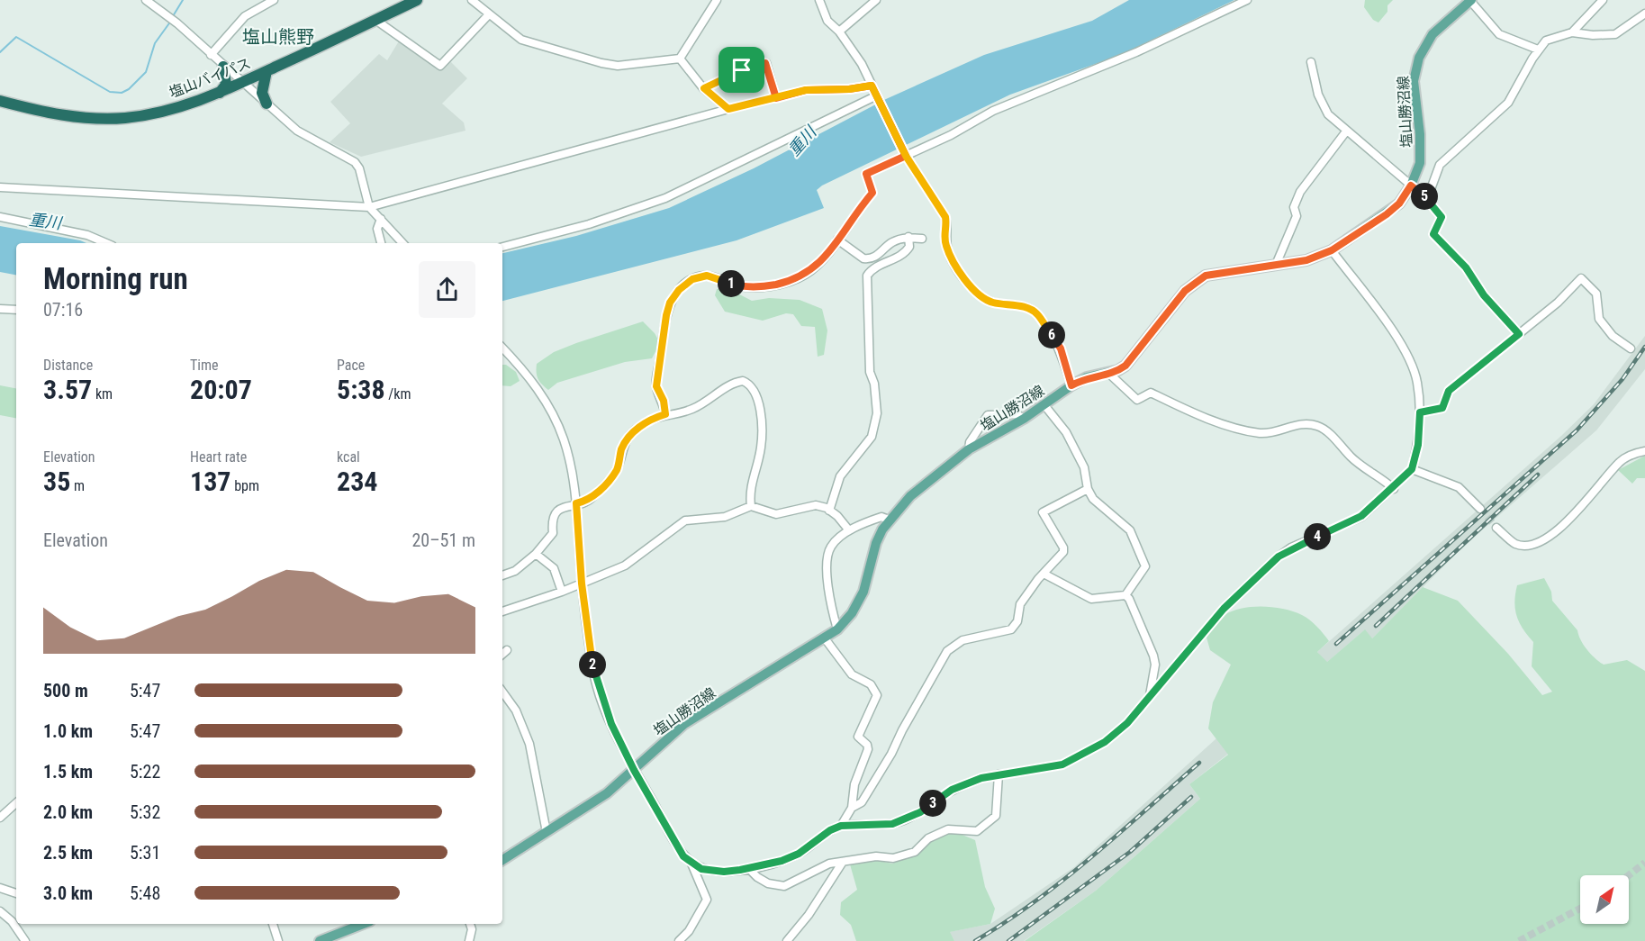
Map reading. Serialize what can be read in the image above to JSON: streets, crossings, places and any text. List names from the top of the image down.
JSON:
{
  "streets": {
    "highway": ["塩山バイパス"],
    "main road": ["塩山勝沼線"]
  },
  "districts": ["塩山熊野"],
  "water": ["重川"],
  "north": "top right",
  "page": {
    "pins": [
      "5",
      "1",
      "6",
      "4",
      "2",
      "3"
    ],
    "heading": ["Morning run", "07:16"],
    "stats": [
      ["Distance", "3.57 km"],
      ["Time", "20:07"],
      ["Pace", "5:38 /km"],
      ["Elevation", "35 m"],
      ["Heart rate", "137 bpm"],
      ["kcal", "234"]
    ],
    "chart": ["Elevation", "20–51 m"],
    "list": [
      {
        "name": "500 m",
        "note": "5:47"
      },
      {
        "name": "1.0 km",
        "note": "5:47"
      },
      {
        "name": "1.5 km",
        "note": "5:22"
      },
      {
        "name": "2.0 km",
        "note": "5:32"
      },
      {
        "name": "2.5 km",
        "note": "5:31"
      },
      {
        "name": "3.0 km",
        "note": "5:48"
      }
    ]
  }
}
